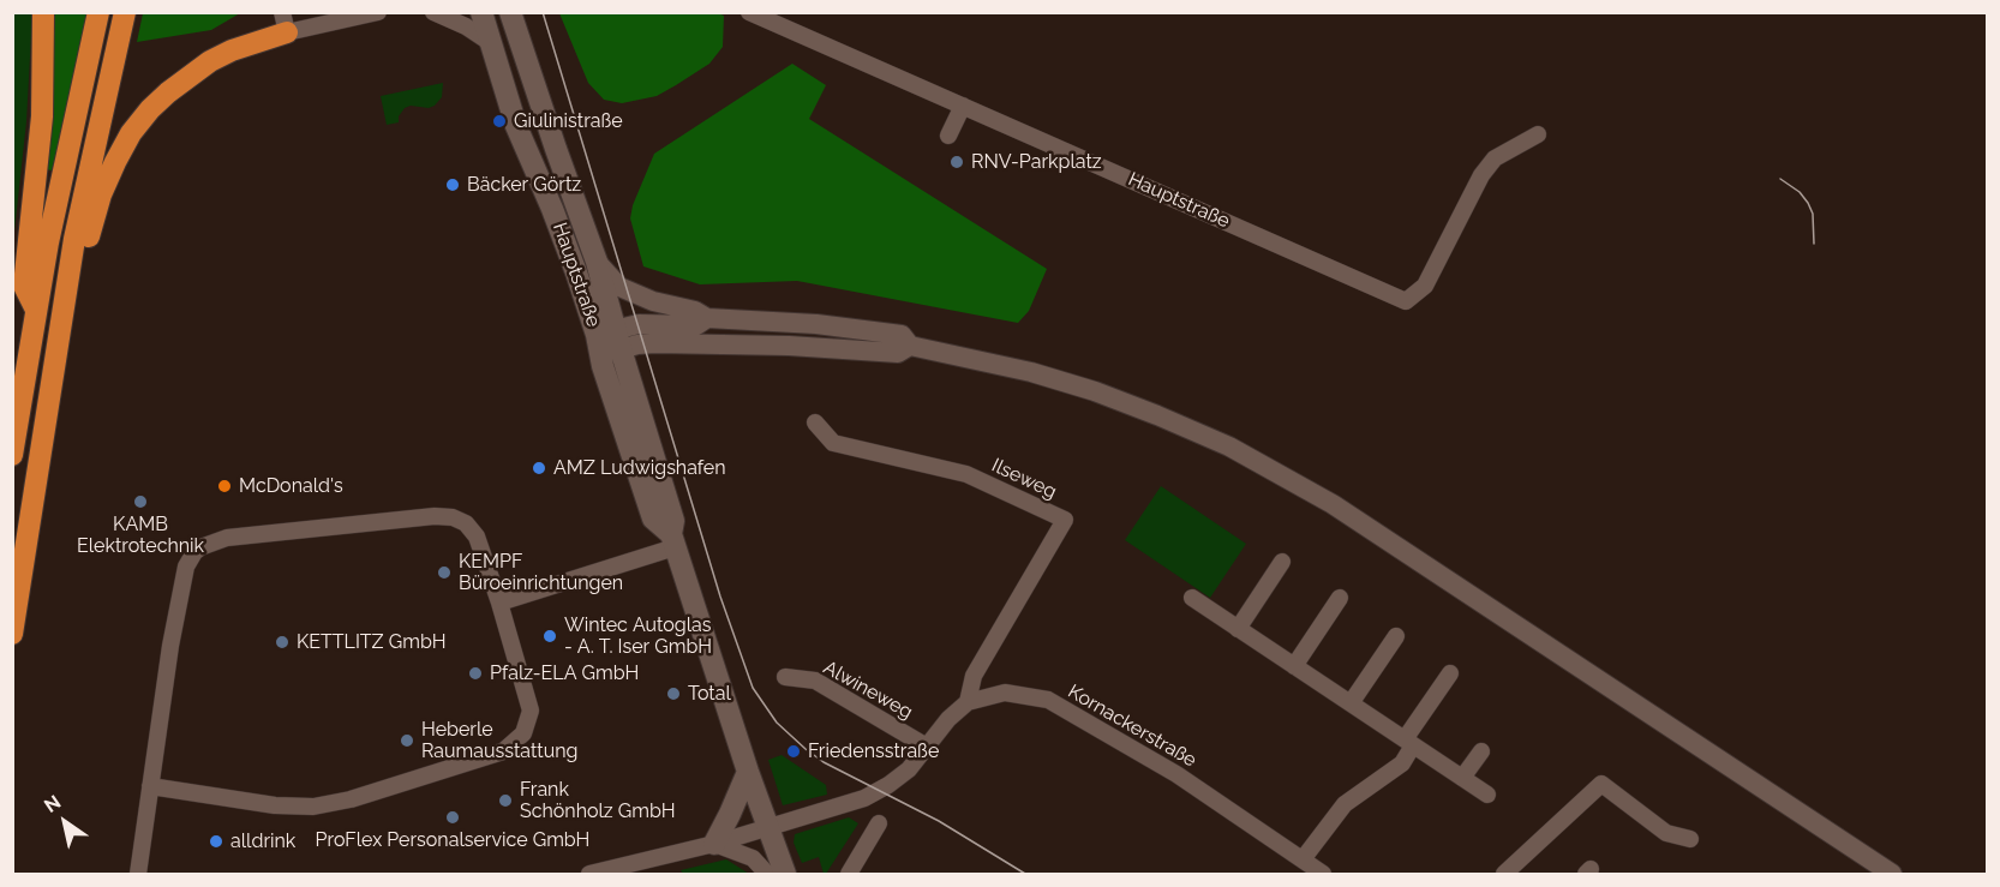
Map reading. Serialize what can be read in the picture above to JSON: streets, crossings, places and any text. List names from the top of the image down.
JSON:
{
  "streets": {
    "main road": ["Hauptstraße"],
    "street": ["Ilseweg", "Alwineweg", "Kornackerstraße"]
  },
  "crossings": [
    ["Hauptstraße", "Kornackerstraße"],
    ["Ilseweg", "Kornackerstraße"],
    ["Alwineweg", "Kornackerstraße"]
  ],
  "places": [
    "Giulinistraße",
    "RNV-Parkplatz",
    "Bäcker Görtz",
    "AMZ Ludwigshafen",
    "McDonald's",
    "KAMB Elektrotechnik",
    "KEMPF Büroeinrichtungen",
    "Wintec Autoglas - A. T. Iser GmbH",
    "KETTLITZ GmbH",
    "Pfalz-ELA GmbH",
    "Total",
    "Heberle Raumausstattung",
    "Friedensstraße",
    "Frank Schönholz GmbH",
    "ProFlex Personalservice GmbH",
    "alldrink"
  ],
  "north": "top left"
}
